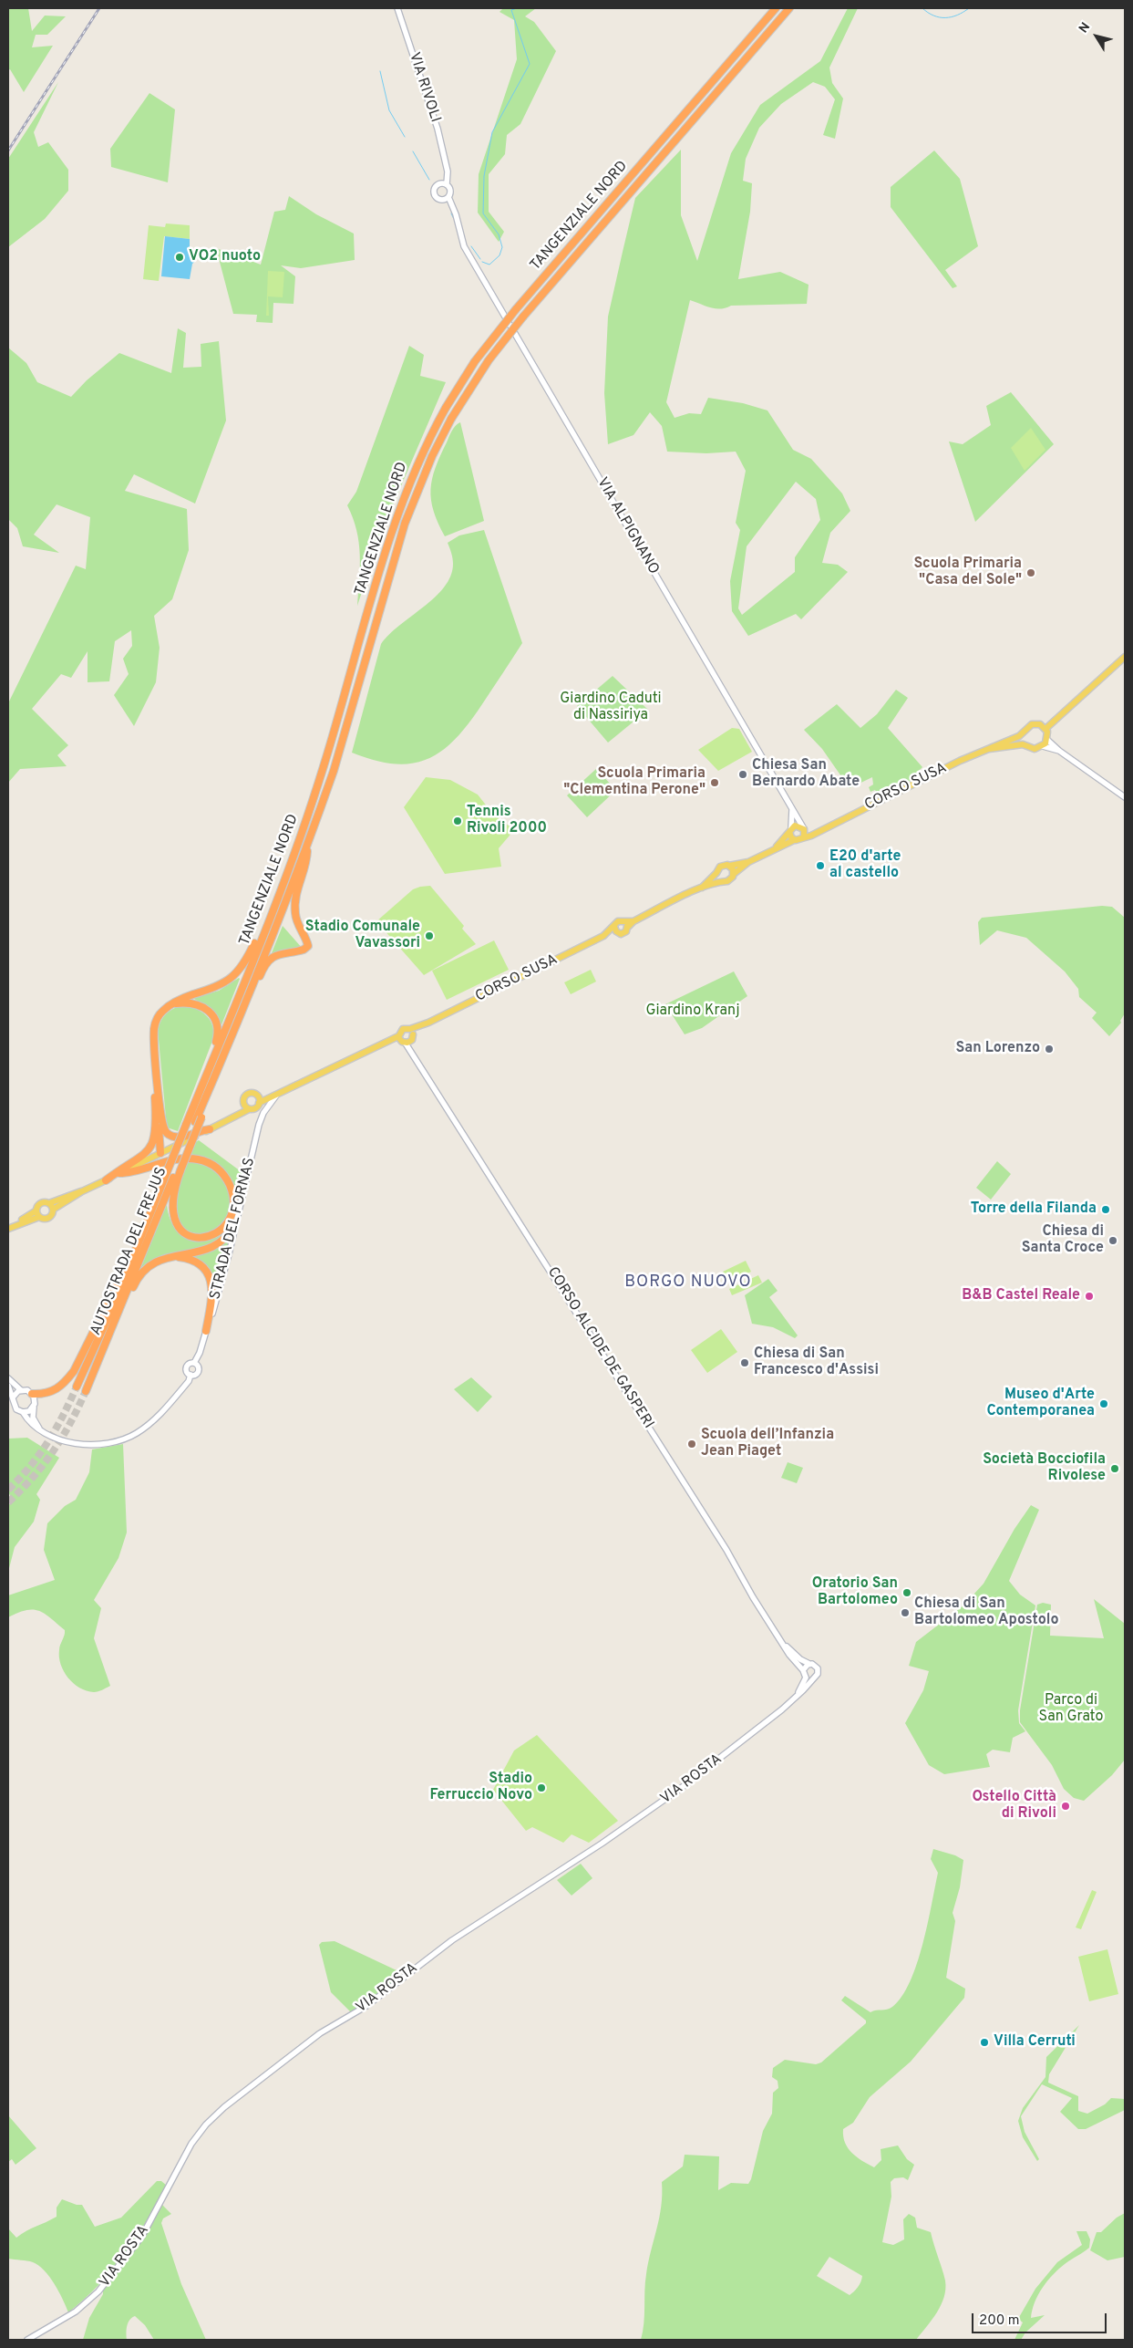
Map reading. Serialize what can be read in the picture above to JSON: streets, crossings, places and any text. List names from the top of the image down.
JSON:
{
  "streets": {
    "highway": ["TANGENZIALE NORD", "AUTOSTRADA DEL FREJUS"],
    "main road": ["CORSO SUSA"],
    "street": [
      "VIA RIVOLI",
      "VIA ALPIGNANO",
      "STRADA DEL FORNAS",
      "CORSO ALCIDE DE GASPERI",
      "VIA ROSTA"
    ]
  },
  "crossings": [
    ["VIA RIVOLI", "VIA ALPIGNANO"],
    ["TANGENZIALE NORD", "AUTOSTRADA DEL FREJUS"],
    ["VIA ALPIGNANO", "CORSO SUSA"],
    ["CORSO SUSA", "CORSO ALCIDE DE GASPERI"],
    ["CORSO ALCIDE DE GASPERI", "VIA ROSTA"]
  ],
  "districts": ["BORGO NUOVO"],
  "parks": ["Giardino Caduti di Nassiriya", "Giardino Kranj", "Parco di San Grato"],
  "places": [
    "VO2 nuoto",
    "Scuola Primaria \"Casa del Sole\"",
    "Chiesa San Bernardo Abate",
    "Scuola Primaria \"Clementina Perone\"",
    "Tennis Rivoli 2000",
    "E20 d'arte al castello",
    "Stadio Comunale Vavassori",
    "San Lorenzo",
    "Torre della Filanda",
    "Chiesa di Santa Croce",
    "B&B Castel Reale",
    "Chiesa di San Francesco d'Assisi",
    "Museo d'Arte Contemporanea",
    "Scuola dell’Infanzia Jean Piaget",
    "Società Bocciofila Rivolese",
    "Oratorio San Bartolomeo",
    "Chiesa di San Bartolomeo Apostolo",
    "Stadio Ferruccio Novo",
    "Ostello Città di Rivoli",
    "Villa Cerruti"
  ],
  "scale_bar": "200 m",
  "north": "top left"
}
